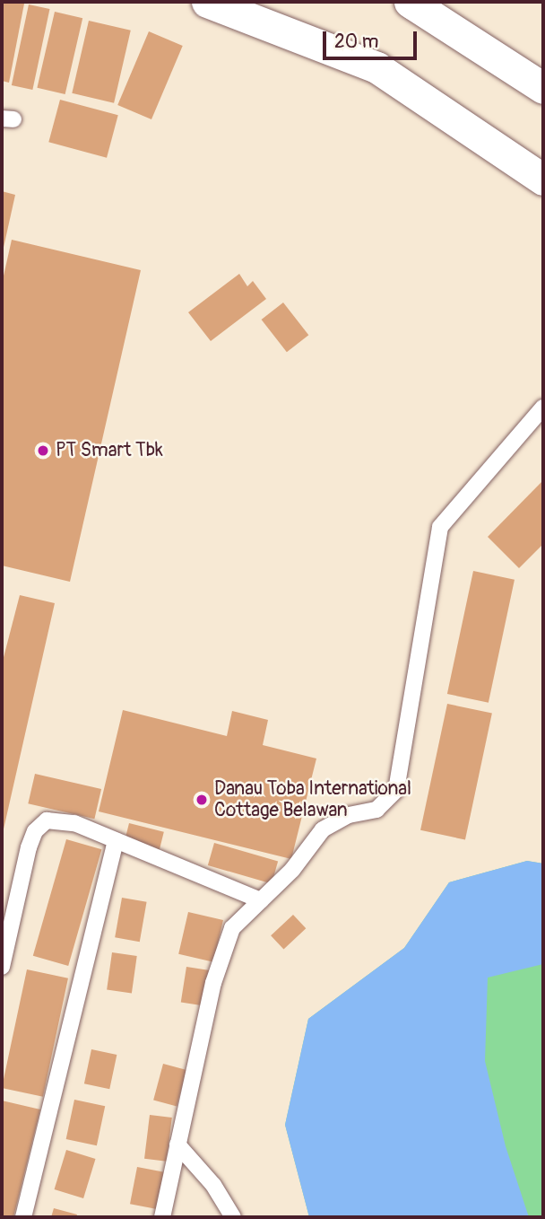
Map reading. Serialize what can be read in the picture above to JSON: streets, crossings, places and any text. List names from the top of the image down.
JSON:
{
  "places": ["PT Smart Tbk", "Danau Toba International Cottage Belawan"],
  "scale_bar": "20 m"
}
